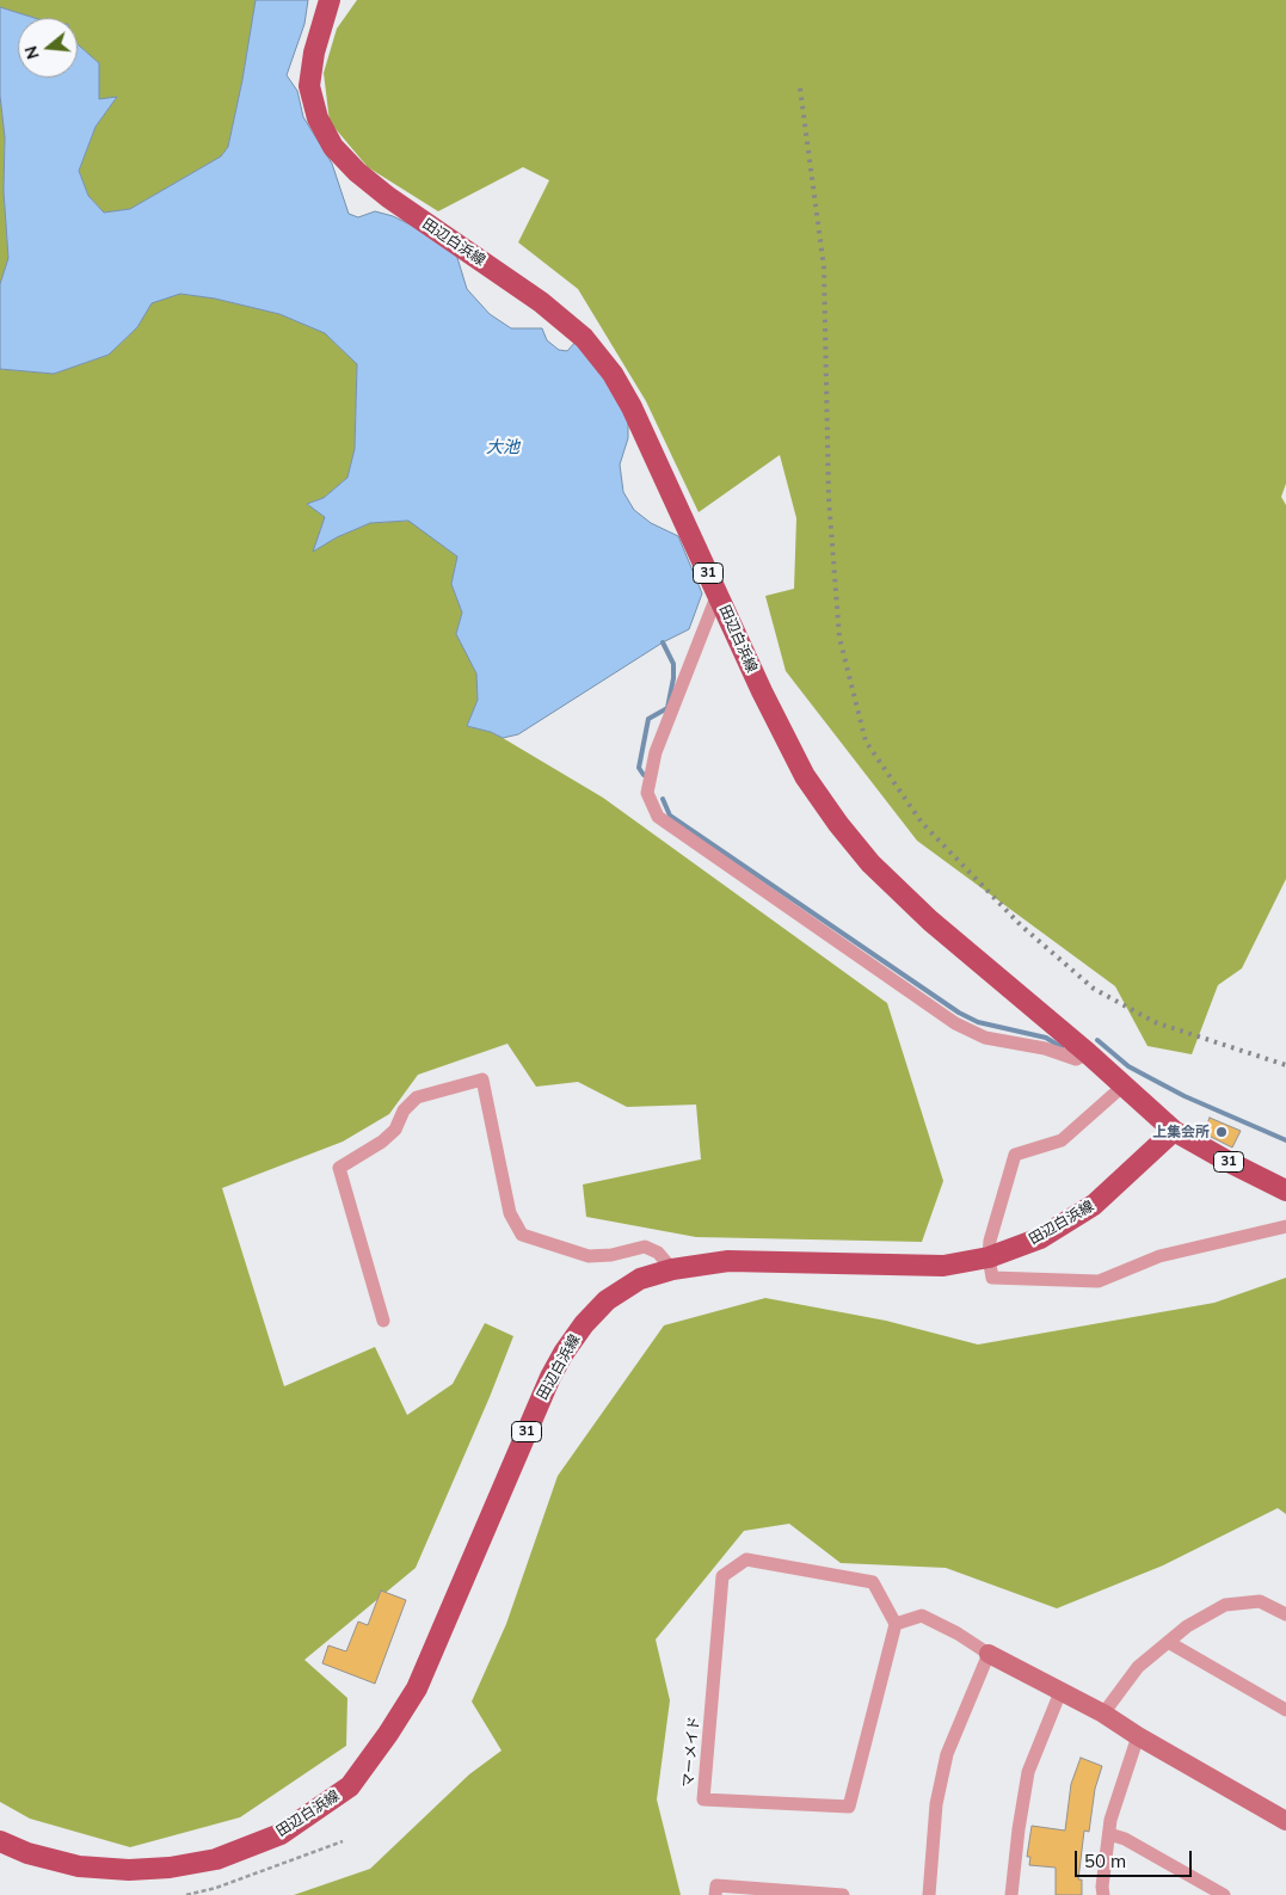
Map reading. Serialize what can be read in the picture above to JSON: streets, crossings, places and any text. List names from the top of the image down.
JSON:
{
  "streets": {
    "main road": ["田辺白浜線", "31"],
    "street": ["マーメイド"]
  },
  "water": ["大池"],
  "places": ["上集会所"],
  "scale_bar": "50 m",
  "north": "left"
}
